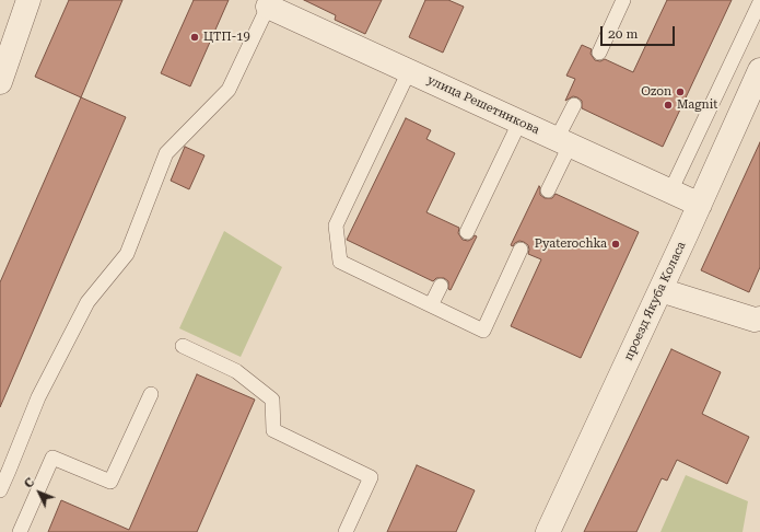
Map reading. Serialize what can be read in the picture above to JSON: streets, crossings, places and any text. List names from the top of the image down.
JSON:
{
  "streets": {
    "street": ["улица Решетникова", "проезд Якуба Коласа"]
  },
  "crossings": [
    ["улица Решетникова", "проезд Якуба Коласа"]
  ],
  "places": [
    "ЦТП-19",
    "Ozon",
    "Magnit",
    "Pyaterochka"
  ],
  "scale_bar": "20 m",
  "north": "top left"
}
